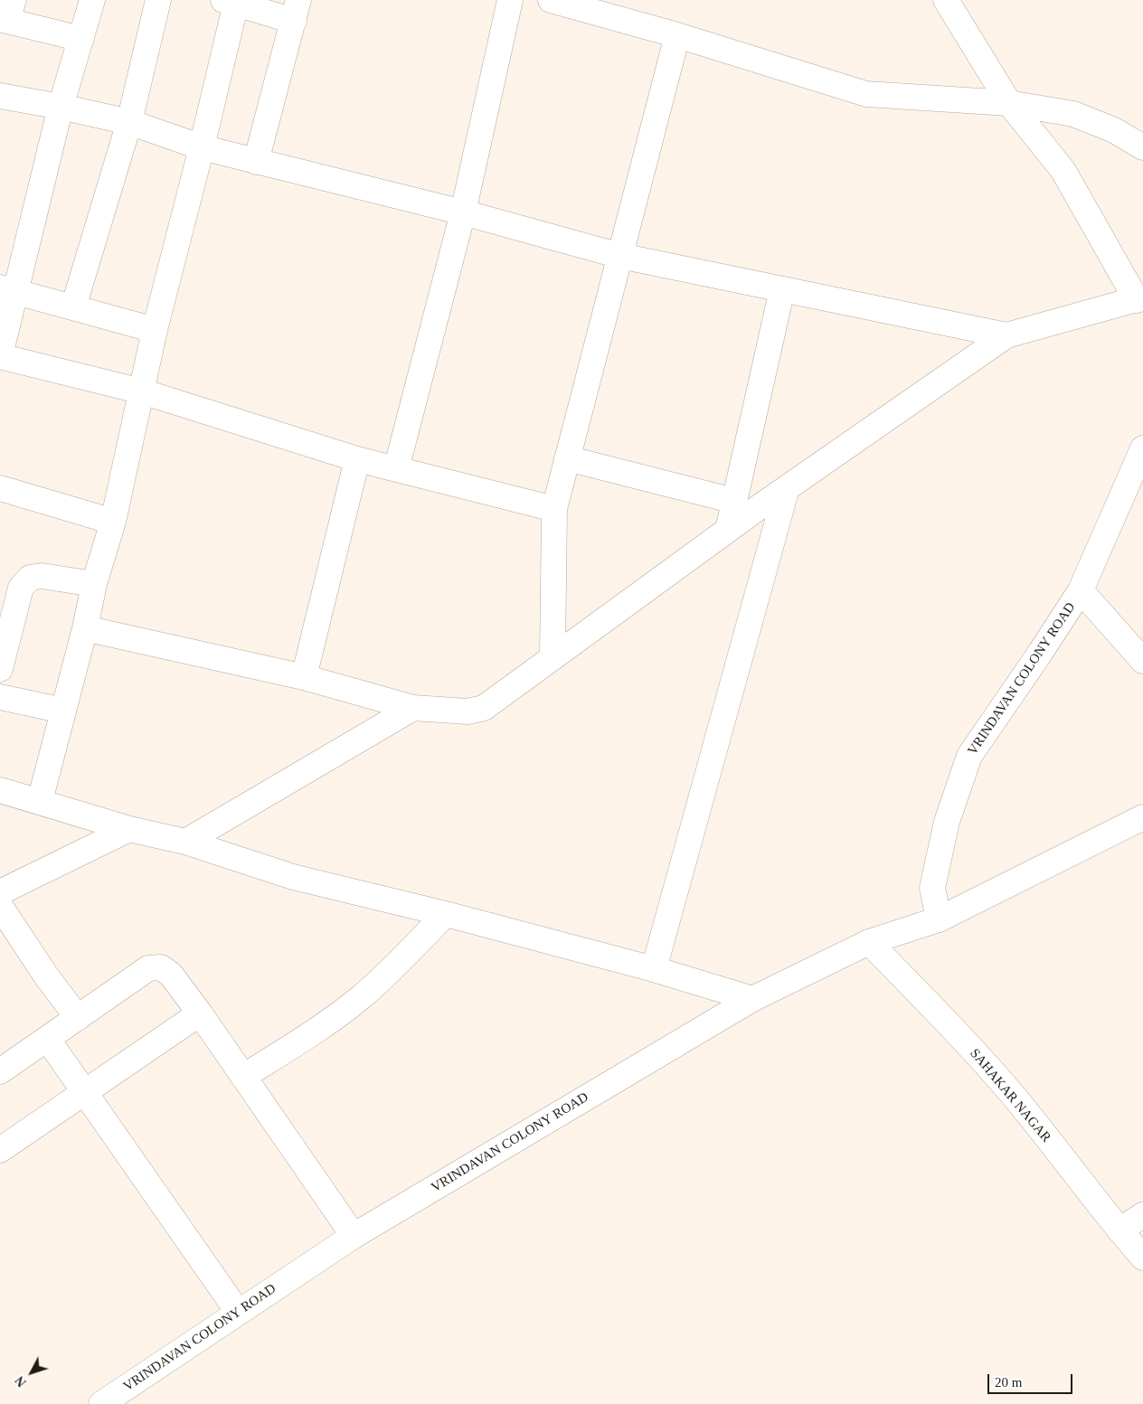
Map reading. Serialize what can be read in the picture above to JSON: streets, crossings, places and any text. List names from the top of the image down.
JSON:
{
  "streets": {
    "street": ["VRINDAVAN COLONY ROAD", "SAHAKAR NAGAR"]
  },
  "crossings": [
    ["VRINDAVAN COLONY ROAD", "SAHAKAR NAGAR"]
  ],
  "scale_bar": "20 m",
  "north": "bottom left"
}
